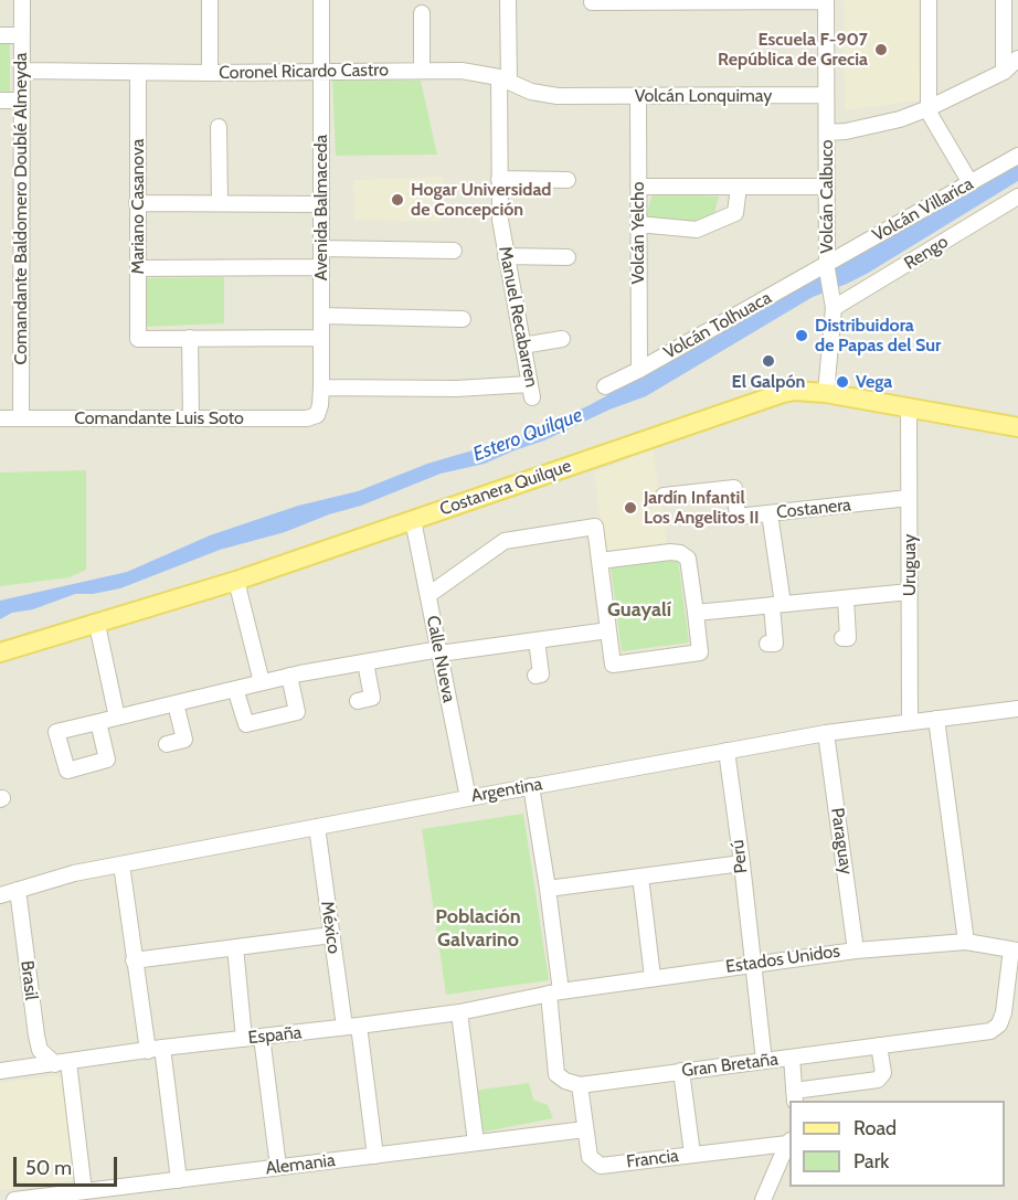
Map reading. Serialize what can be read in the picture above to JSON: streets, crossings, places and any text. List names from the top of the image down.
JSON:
{
  "streets": {
    "main road": ["Costanera Quilque"],
    "street": [
      "Coronel Ricardo Castro",
      "Volcán Lonquimay",
      "Volcán Calbuco",
      "Mariano Casanova",
      "Avenida Balmaceda",
      "Comandante Baldomero Doublé Almeyda",
      "Volcán Villarica",
      "Volcán Yelcho",
      "Rengo",
      "Manuel Recabarren",
      "Volcán Tolhuaca",
      "Comandante Luis Soto",
      "Costanera",
      "Uruguay",
      "Calle Nueva",
      "Argentina",
      "Paraguay",
      "Perú",
      "México",
      "Estados Unidos",
      "Brasil",
      "España",
      "Gran Bretaña",
      "Francia",
      "Alemania"
    ]
  },
  "crossings": [
    ["Coronel Ricardo Castro", "Volcán Lonquimay"],
    ["Coronel Ricardo Castro", "Mariano Casanova"],
    ["Coronel Ricardo Castro", "Avenida Balmaceda"],
    ["Coronel Ricardo Castro", "Comandante Baldomero Doublé Almeyda"],
    ["Coronel Ricardo Castro", "Manuel Recabarren"],
    ["Volcán Lonquimay", "Volcán Calbuco"],
    ["Volcán Lonquimay", "Volcán Yelcho"],
    ["Volcán Calbuco", "Volcán Villarica"],
    ["Volcán Calbuco", "Rengo"],
    ["Volcán Calbuco", "Volcán Tolhuaca"],
    ["Volcán Calbuco", "Costanera Quilque"],
    ["Avenida Balmaceda", "Manuel Recabarren"],
    ["Avenida Balmaceda", "Comandante Luis Soto"],
    ["Comandante Baldomero Doublé Almeyda", "Comandante Luis Soto"],
    ["Volcán Villarica", "Volcán Tolhuaca"],
    ["Volcán Yelcho", "Volcán Tolhuaca"],
    ["Costanera Quilque", "Uruguay"],
    ["Costanera Quilque", "Calle Nueva"],
    ["Costanera", "Uruguay"],
    ["Uruguay", "Argentina"],
    ["Calle Nueva", "Argentina"],
    ["Argentina", "Paraguay"],
    ["Argentina", "Perú"],
    ["Argentina", "México"],
    ["Argentina", "Brasil"],
    ["Paraguay", "Estados Unidos"],
    ["Perú", "Estados Unidos"],
    ["Perú", "Gran Bretaña"],
    ["México", "España"],
    ["México", "Alemania"],
    ["Estados Unidos", "España"],
    ["Estados Unidos", "Gran Bretaña"],
    ["Brasil", "España"],
    ["Gran Bretaña", "Francia"],
    ["Francia", "Alemania"]
  ],
  "districts": ["Guayalí", "Población Galvarino"],
  "water": ["Estero Quilque"],
  "places": [
    "Escuela F-907 República de Grecia",
    "Hogar Universidad de Concepción",
    "Distribuidora de Papas del Sur",
    "El Galpón",
    "Vega",
    "Jardín Infantil Los Angelitos II"
  ],
  "legend": ["Road", "Park"],
  "scale_bar": "50 m"
}
